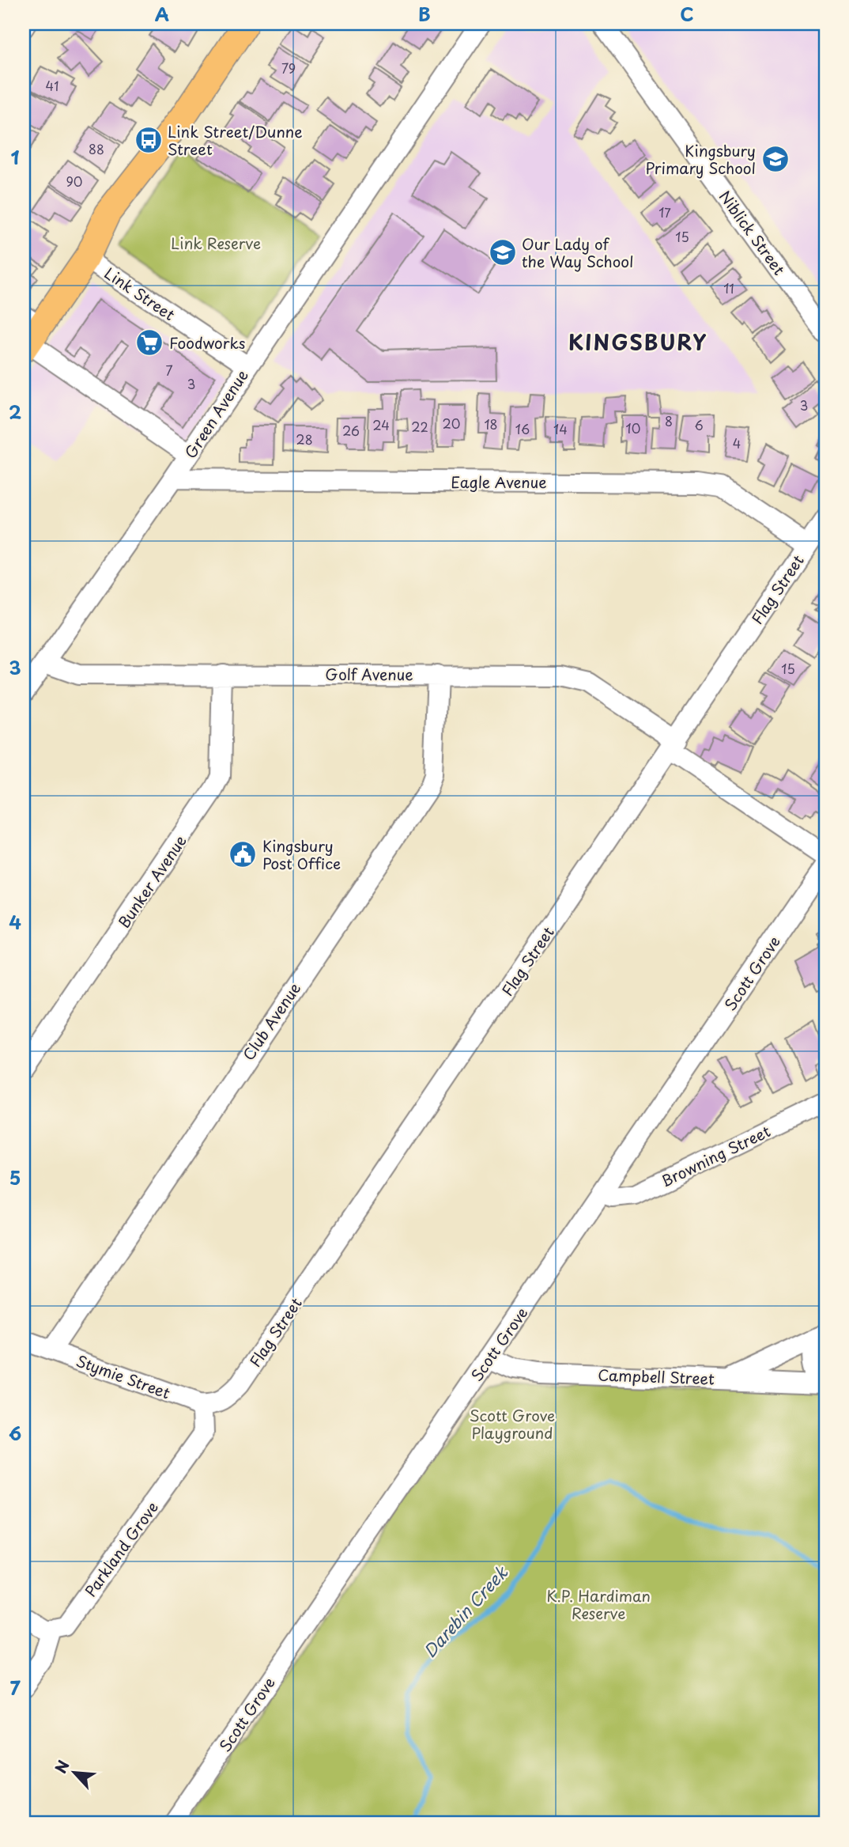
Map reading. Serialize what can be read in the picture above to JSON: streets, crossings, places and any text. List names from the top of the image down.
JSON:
{
  "streets": {
    "street": [
      "Niblick Street",
      "Link Street",
      "Green Avenue",
      "Eagle Avenue",
      "Flag Street",
      "Golf Avenue",
      "Bunker Avenue",
      "Scott Grove",
      "Club Avenue",
      "Browning Street",
      "Stymie Street",
      "Campbell Street",
      "Parkland Grove"
    ]
  },
  "crossings": [
    ["Link Street", "Green Avenue"],
    ["Green Avenue", "Eagle Avenue"],
    ["Green Avenue", "Golf Avenue"],
    ["Eagle Avenue", "Flag Street"],
    ["Flag Street", "Golf Avenue"],
    ["Flag Street", "Stymie Street"],
    ["Golf Avenue", "Bunker Avenue"],
    ["Golf Avenue", "Club Avenue"],
    ["Scott Grove", "Browning Street"],
    ["Scott Grove", "Campbell Street"],
    ["Club Avenue", "Stymie Street"],
    ["Stymie Street", "Parkland Grove"]
  ],
  "districts": ["KINGSBURY"],
  "water": ["Darebin Creek"],
  "parks": ["Link Reserve", "Scott Grove Playground", "K.P. Hardiman Reserve"],
  "places": {
    "bus stop": ["Link Street/Dunne Street"],
    "school or university": ["Kingsbury Primary School", "Our Lady of the Way School"],
    "supermarket": ["Foodworks"],
    "public building": ["Kingsbury Post Office"]
  },
  "house_numbers": [
    "79",
    "41",
    "88",
    "90",
    "17",
    "15",
    "11",
    "7",
    "3",
    "3",
    "8",
    "20",
    "18",
    "24",
    "6",
    "22",
    "10",
    "16",
    "14",
    "26",
    "28",
    "4",
    "15"
  ],
  "north": "top left",
  "grid": {
    "columns": ["A", "B", "C"],
    "rows": [
      "1",
      "2",
      "3",
      "4",
      "5",
      "6",
      "7"
    ]
  }
}
